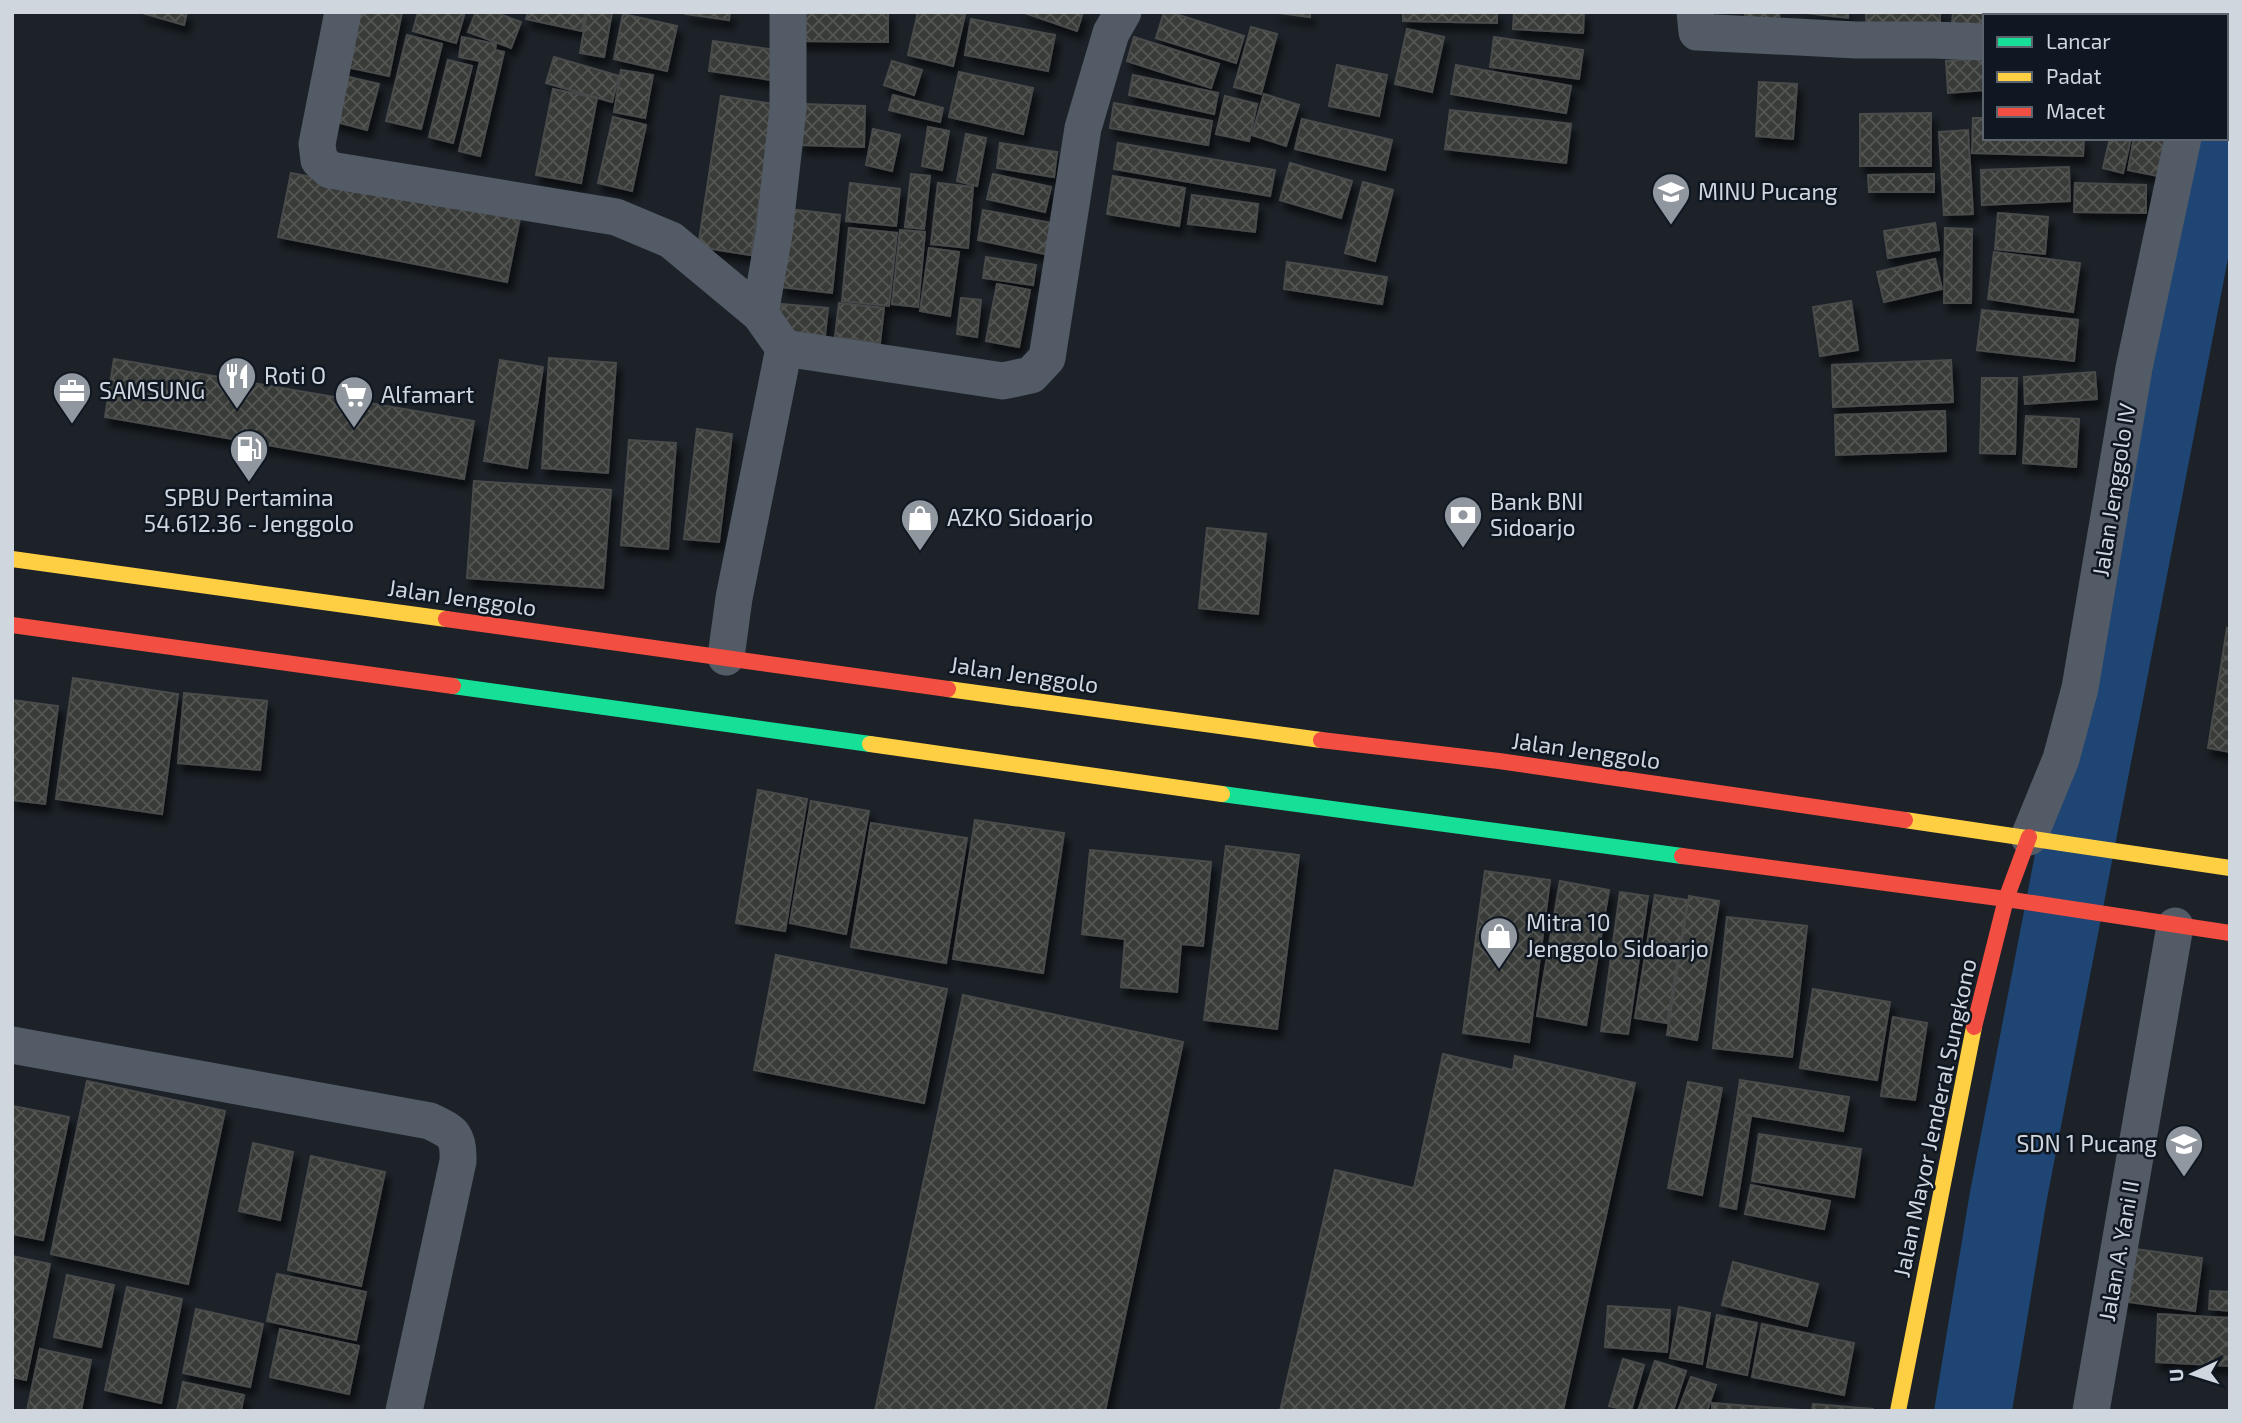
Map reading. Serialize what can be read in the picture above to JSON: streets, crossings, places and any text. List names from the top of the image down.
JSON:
{
  "streets": {
    "main road": ["Jalan Jenggolo", "Jalan Mayor Jenderal Sungkono"],
    "street": ["Jalan Jenggolo IV", "Jalan A. Yani II"]
  },
  "crossings": [
    ["Jalan Jenggolo IV", "Jalan Jenggolo"],
    ["Jalan Jenggolo IV", "Jalan Mayor Jenderal Sungkono"],
    ["Jalan Jenggolo", "Jalan Mayor Jenderal Sungkono"]
  ],
  "places": {
    "school or university": ["MINU Pucang", "SDN 1 Pucang"],
    "restaurant": ["Roti O"],
    "office": ["SAMSUNG"],
    "supermarket": ["Alfamart"],
    "fuel station": ["SPBU Pertamina 54.612.36 - Jenggolo"],
    "bank": ["Bank BNI Sidoarjo"],
    "shop": ["AZKO Sidoarjo", "Mitra 10 Jenggolo Sidoarjo"]
  },
  "legend": ["Lancar", "Padat", "Macet"],
  "north": "left"
}
